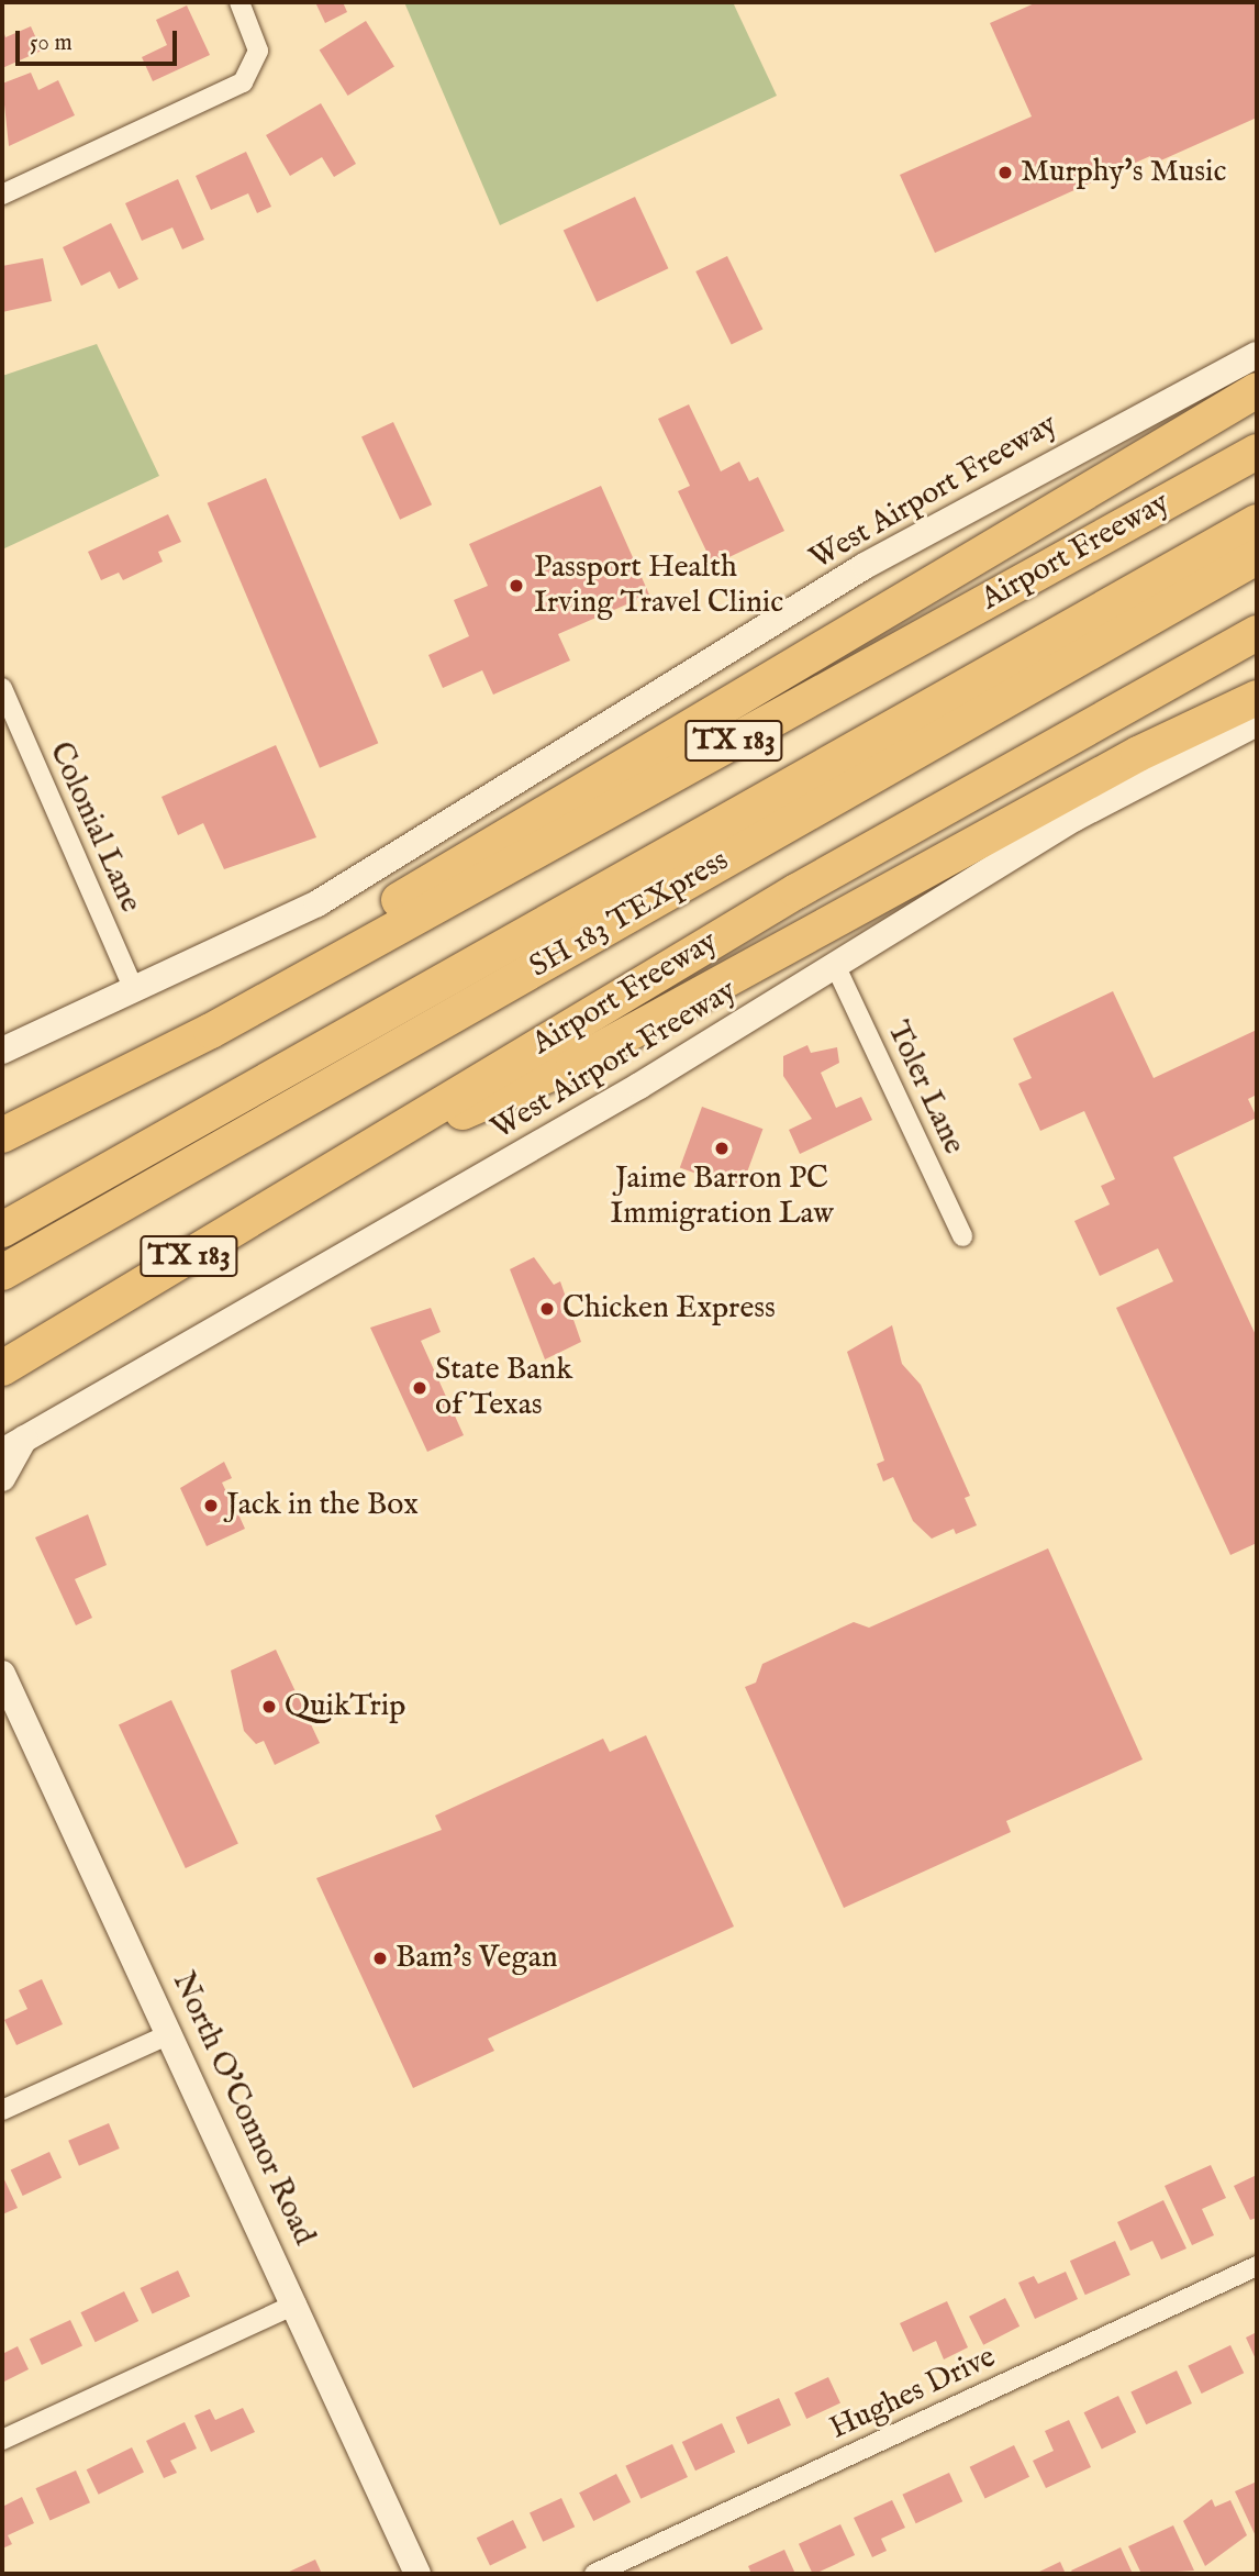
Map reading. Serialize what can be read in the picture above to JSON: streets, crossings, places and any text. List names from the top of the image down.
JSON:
{
  "streets": {
    "highway": ["Airport Freeway", "TX 183", "SH 183 TEXpress"],
    "main road": ["West Airport Freeway", "North O'Connor Road"],
    "street": ["Colonial Lane", "Toler Lane", "Hughes Drive"]
  },
  "crossings": [
    ["West Airport Freeway", "Colonial Lane"],
    ["West Airport Freeway", "Toler Lane"]
  ],
  "places": [
    "Murphy's Music",
    "Passport Health Irving Travel Clinic",
    "Jaime Barron PC Immigration Law",
    "Chicken Express",
    "State Bank of Texas",
    "Jack in the Box",
    "QuikTrip",
    "Bam's Vegan"
  ],
  "scale_bar": "50 m"
}
